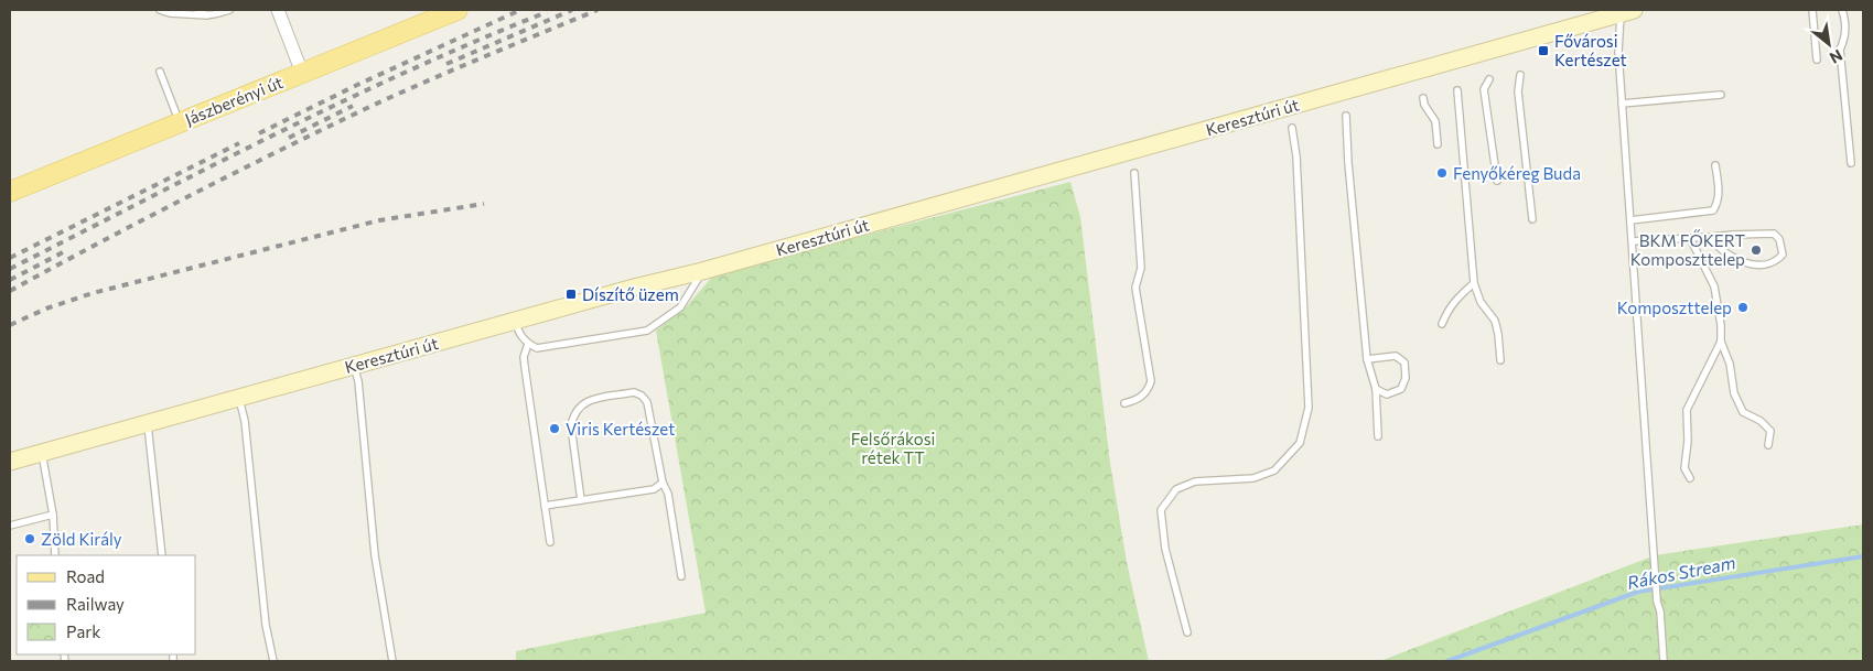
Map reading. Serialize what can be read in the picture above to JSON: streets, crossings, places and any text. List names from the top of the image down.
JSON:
{
  "streets": {
    "main road": ["Jászberényi út", "Keresztúri út"]
  },
  "water": ["Rákos Stream"],
  "parks": ["Felsőrákosi rétek TT"],
  "places": {
    "transit": ["Fővárosi Kertészet", "Díszítő üzem"],
    "other": [
      "Fenyőkéreg Buda",
      "BKM FŐKERT Komposzttelep",
      "Komposzttelep",
      "Viris Kertészet",
      "Zöld Király"
    ]
  },
  "legend": ["Road", "Railway", "Park"],
  "north": "bottom right"
}
